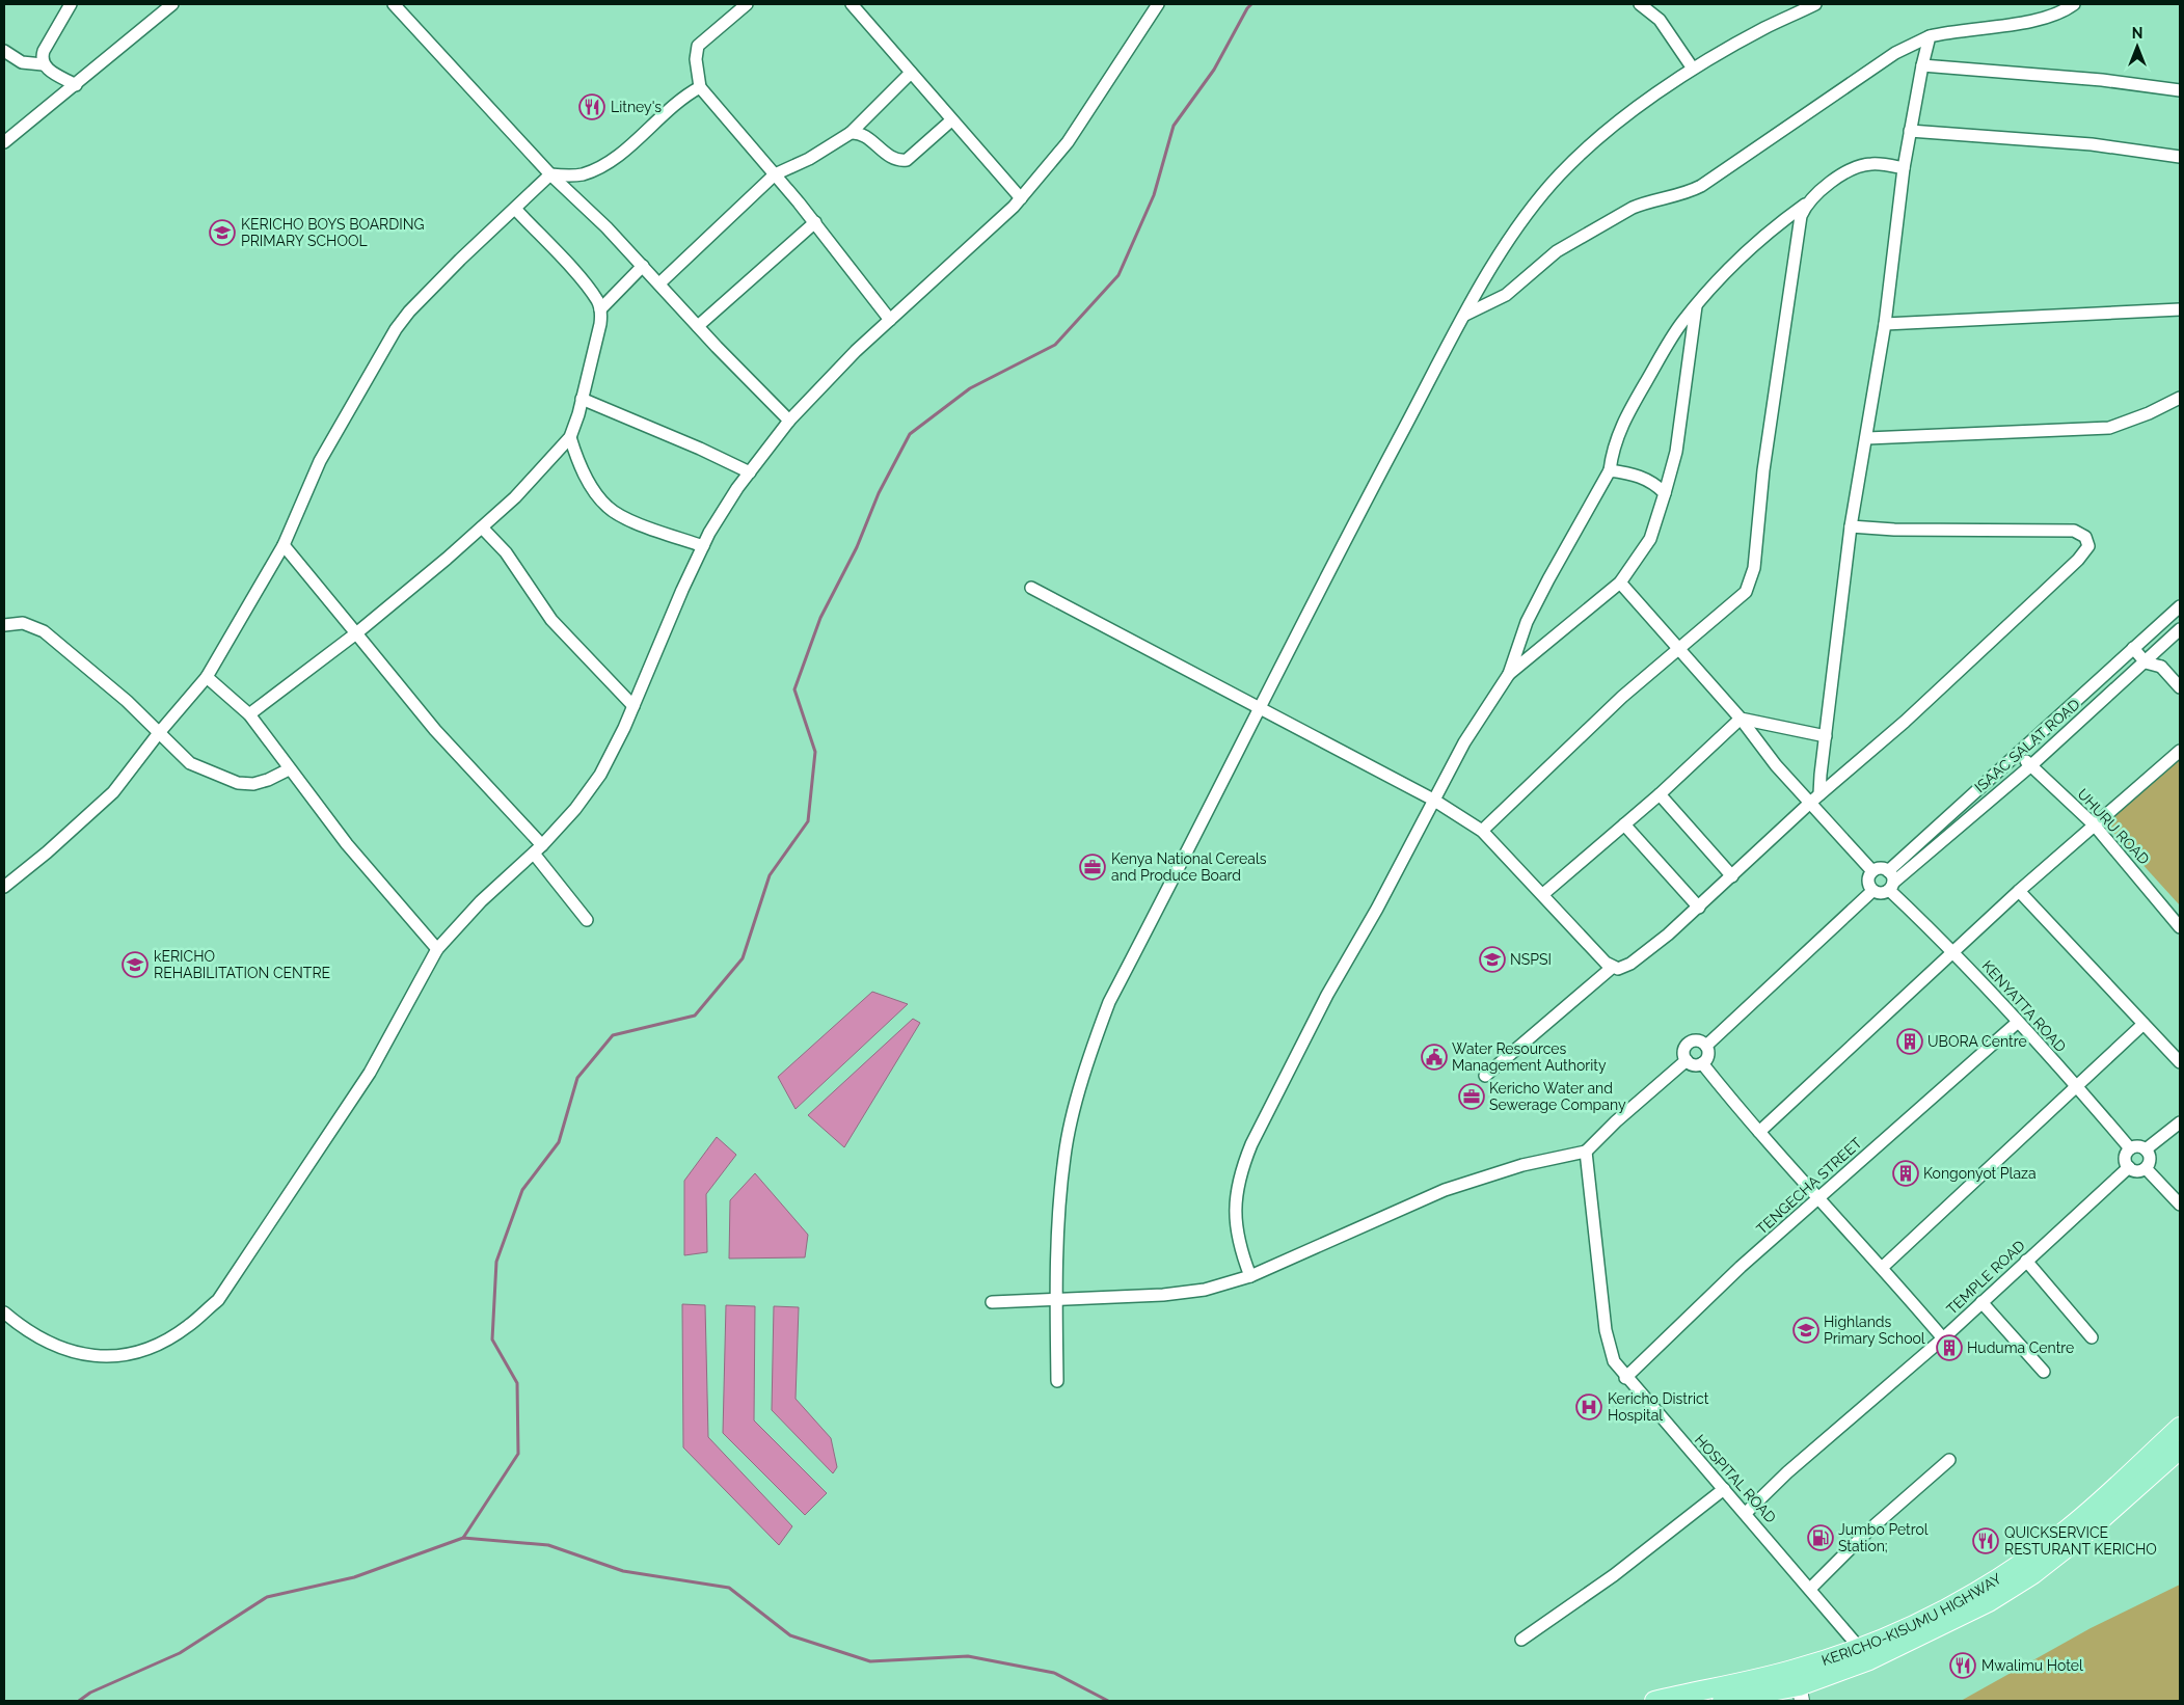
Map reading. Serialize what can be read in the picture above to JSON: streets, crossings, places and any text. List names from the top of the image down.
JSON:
{
  "streets": {
    "highway": ["KERICHO-KISUMU HIGHWAY"],
    "street": [
      "ISAAC SALAT ROAD",
      "UHURU ROAD",
      "KENYATTA ROAD",
      "TENGECHA STREET",
      "TEMPLE ROAD",
      "HOSPITAL ROAD"
    ]
  },
  "crossings": [
    ["ISAAC SALAT ROAD", "UHURU ROAD"],
    ["ISAAC SALAT ROAD", "KENYATTA ROAD"],
    ["KENYATTA ROAD", "TENGECHA STREET"],
    ["KENYATTA ROAD", "TEMPLE ROAD"],
    ["TENGECHA STREET", "HOSPITAL ROAD"],
    ["TEMPLE ROAD", "HOSPITAL ROAD"],
    ["HOSPITAL ROAD", "KERICHO-KISUMU HIGHWAY"]
  ],
  "places": {
    "restaurant": ["Litney's", "QUICKSERVICE RESTURANT KERICHO", "Mwalimu Hotel"],
    "school or university": [
      "KERICHO BOYS BOARDING PRIMARY SCHOOL",
      "NSPSI",
      "kERICHO REHABILITATION CENTRE",
      "Highlands Primary School"
    ],
    "office": ["Kenya National Cereals and Produce Board", "Kericho Water and Sewerage Company"],
    "building": ["UBORA Centre", "Kongonyot Plaza", "Huduma Centre"],
    "public building": ["Water Resources Management Authority"],
    "hospital": ["Kericho District Hospital"],
    "fuel station": ["Jumbo Petrol Station;"]
  },
  "north": "top"
}
